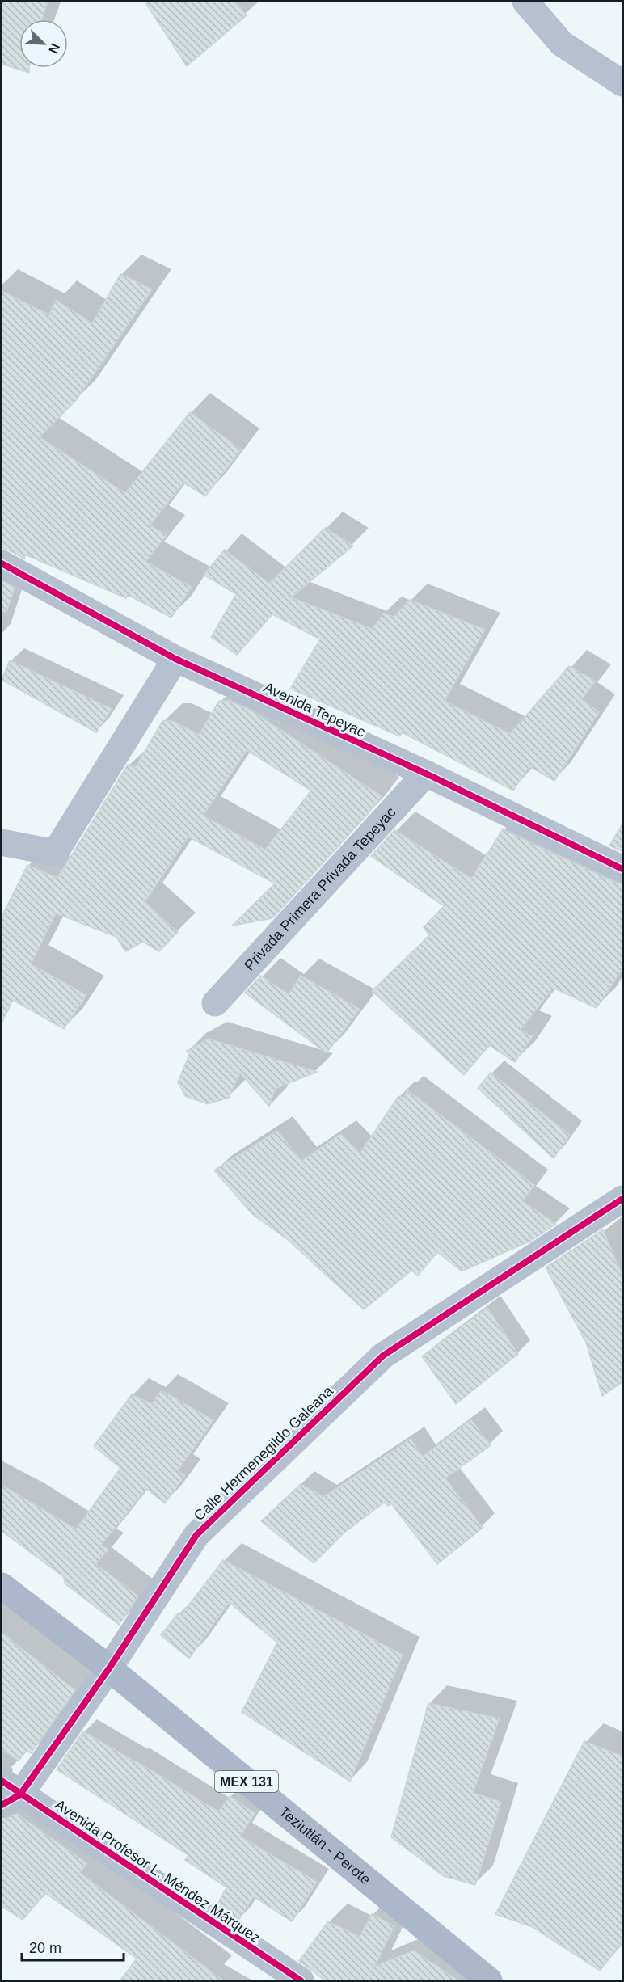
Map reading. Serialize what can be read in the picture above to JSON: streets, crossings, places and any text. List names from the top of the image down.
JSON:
{
  "streets": {
    "main road": ["MEX 131", "Teziutlán - Perote"],
    "street": [
      "Avenida Tepeyac",
      "Privada Primera Privada Tepeyac",
      "Calle Hermenegildo Galeana",
      "Avenida Profesor L. Méndez Márquez"
    ]
  },
  "crossings": [
    ["Avenida Tepeyac", "Privada Primera Privada Tepeyac"],
    ["Calle Hermenegildo Galeana", "Teziutlán - Perote"],
    ["Calle Hermenegildo Galeana", "Avenida Profesor L. Méndez Márquez"]
  ],
  "scale_bar": "20 m",
  "north": "bottom right"
}
